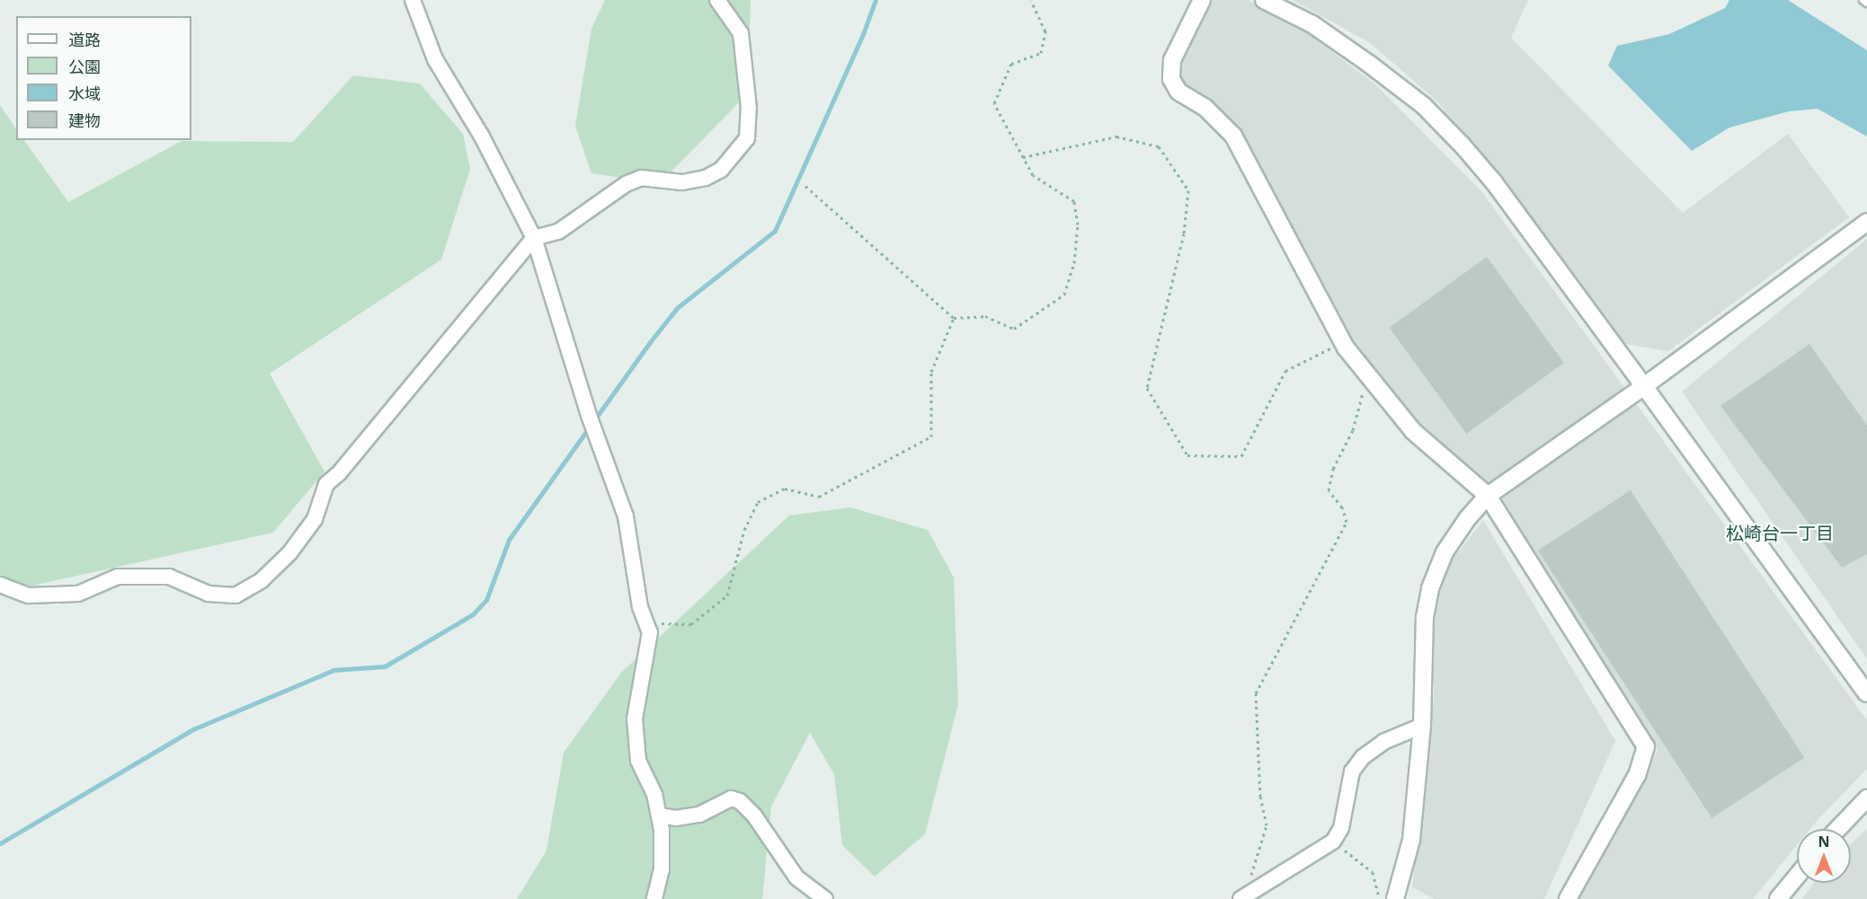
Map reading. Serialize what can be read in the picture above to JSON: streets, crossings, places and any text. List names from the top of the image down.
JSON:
{
  "districts": ["松崎台一丁目"],
  "legend": [
    "道路",
    "公園",
    "水域",
    "建物"
  ],
  "north": "top"
}
